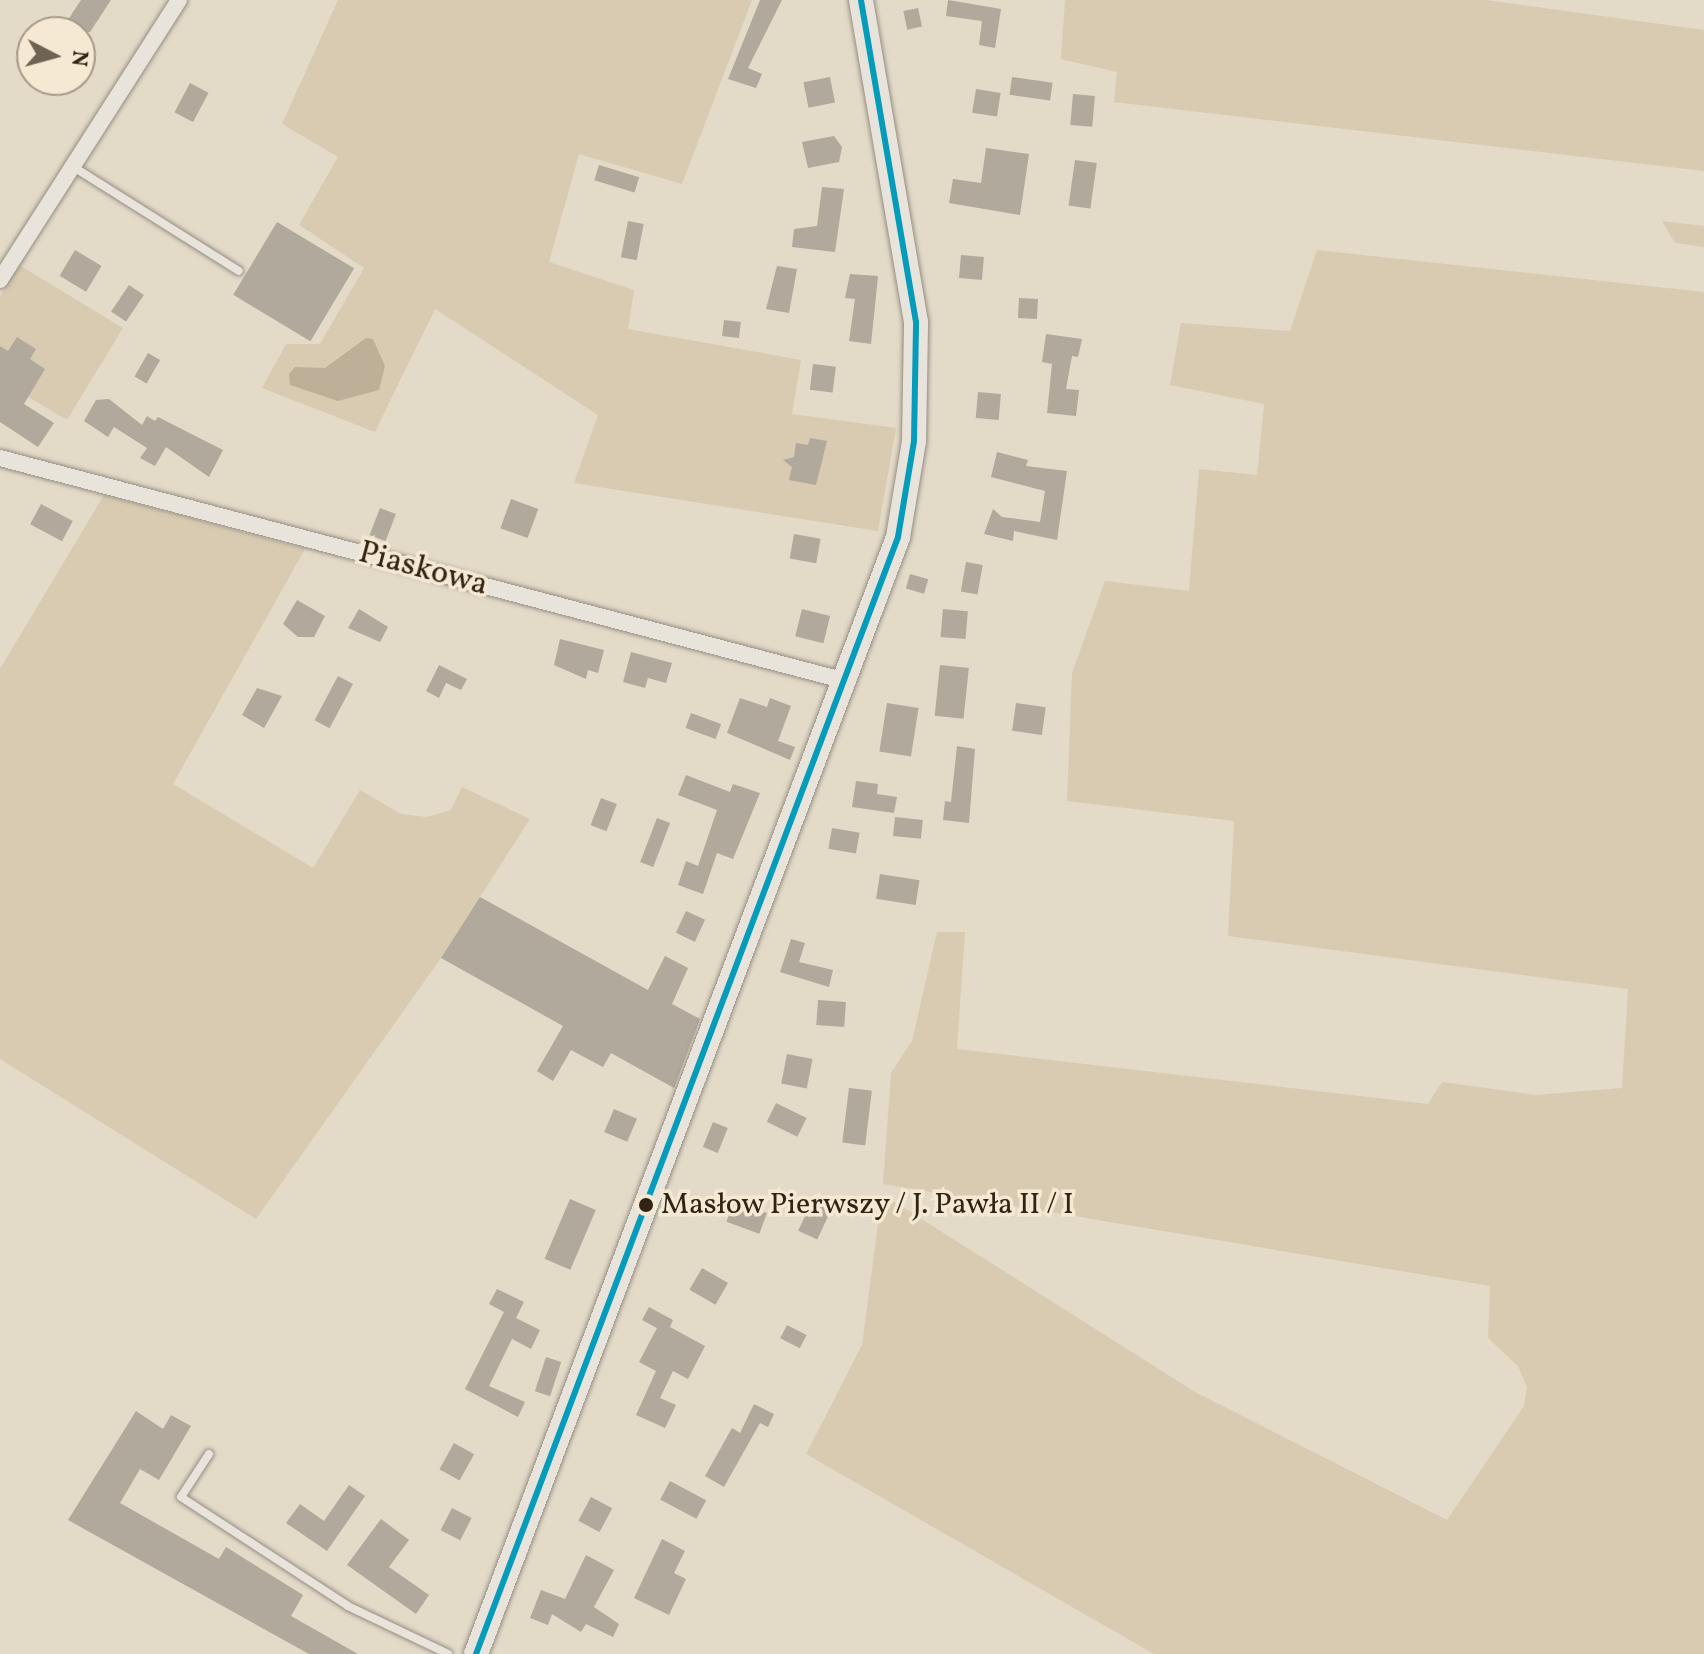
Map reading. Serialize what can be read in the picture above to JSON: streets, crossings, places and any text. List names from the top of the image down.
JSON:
{
  "streets": {
    "street": ["Piaskowa"]
  },
  "places": ["Masłow Pierwszy / J. Pawła II / I"],
  "north": "right"
}
